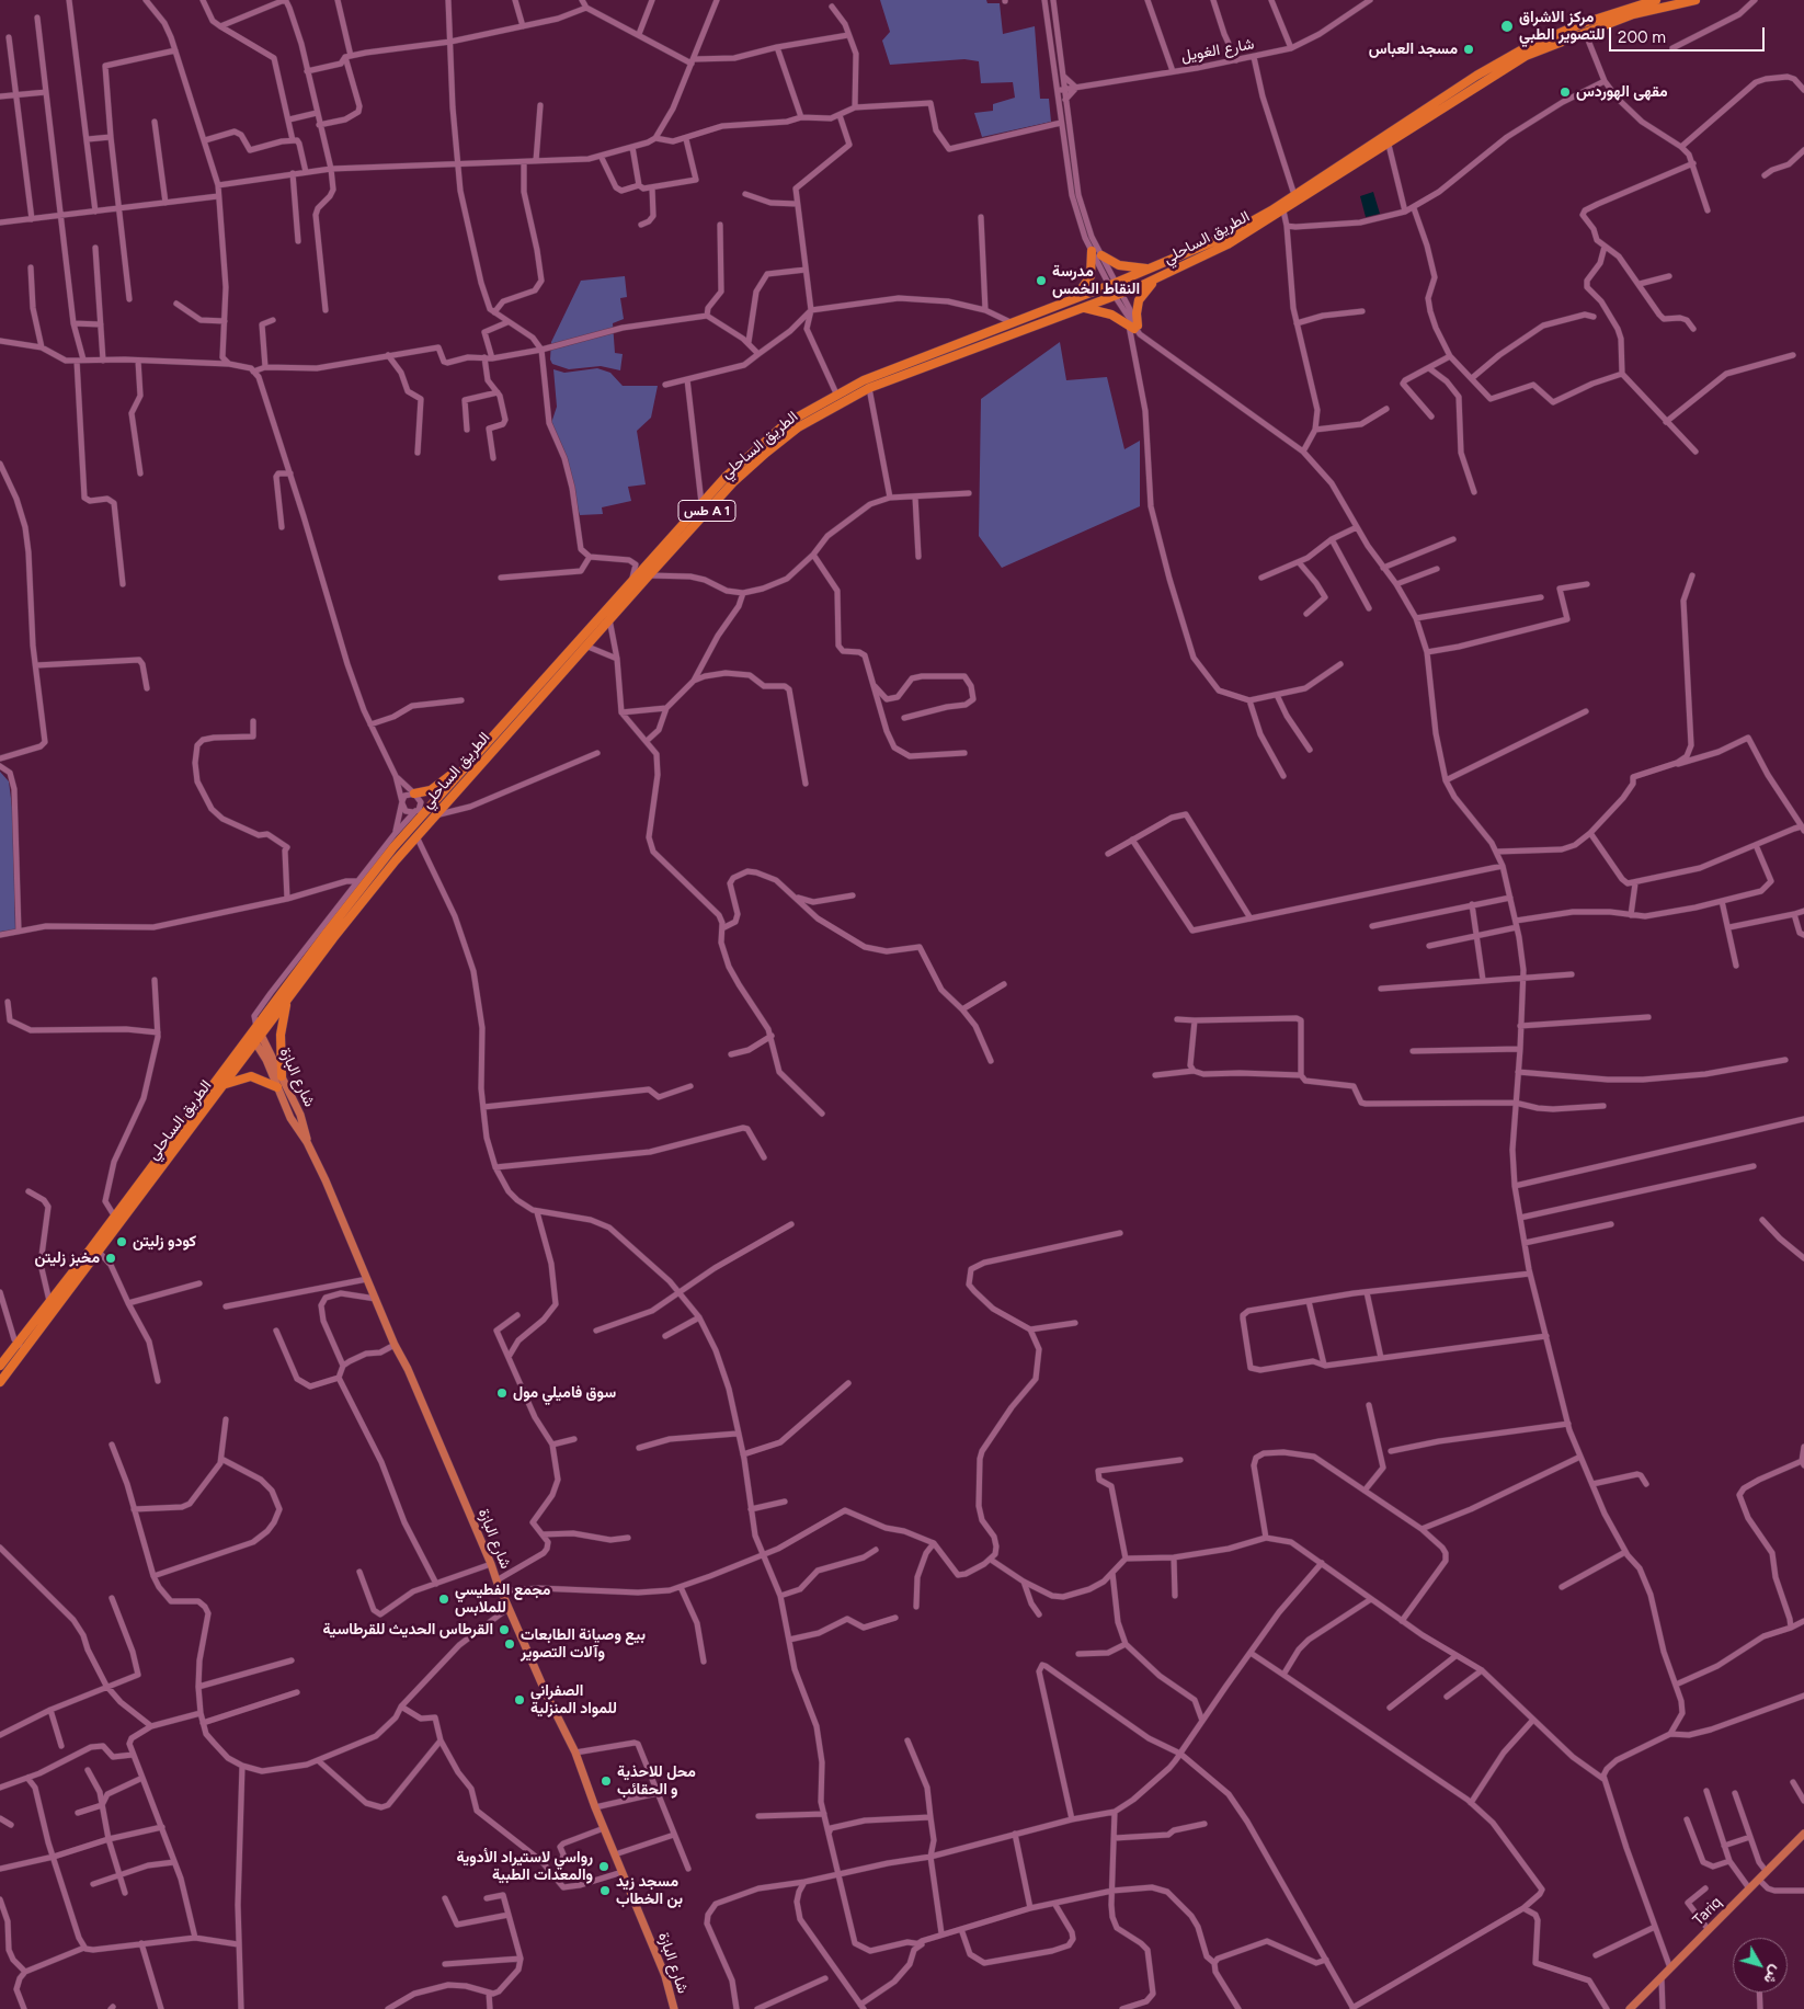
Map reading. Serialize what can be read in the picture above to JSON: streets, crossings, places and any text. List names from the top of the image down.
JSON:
{
  "streets": {
    "highway": ["الطريق الساحلي", "طس A 1"],
    "main road": ["شارع البازة", "Tariq"],
    "street": ["شارع الغويل"]
  },
  "crossings": [
    ["الطريق الساحلي", "شارع البازة"]
  ],
  "places": [
    "مركز الاشراق للتصوير الطبي",
    "مسجد العباس",
    "مقهى الهوردس",
    "مدرسة النقاط الخمس",
    "كودو زليتن",
    "مخبز زليتن",
    "سوق فاميلي مول",
    "مجمع الفطيسي للملابس",
    "القرطاس الحديث للقرطاسية",
    "بيع وصيانة الطابعات وآلات التصوير",
    "الصفراني للمواد المنزلية",
    "محل للاحذية و الحقائب",
    "رواسي لاستيراد الأدوية والمعدات الطبية",
    "مسجد زيد بن الخطاب"
  ],
  "scale_bar": "200 m",
  "north": "bottom right"
}
